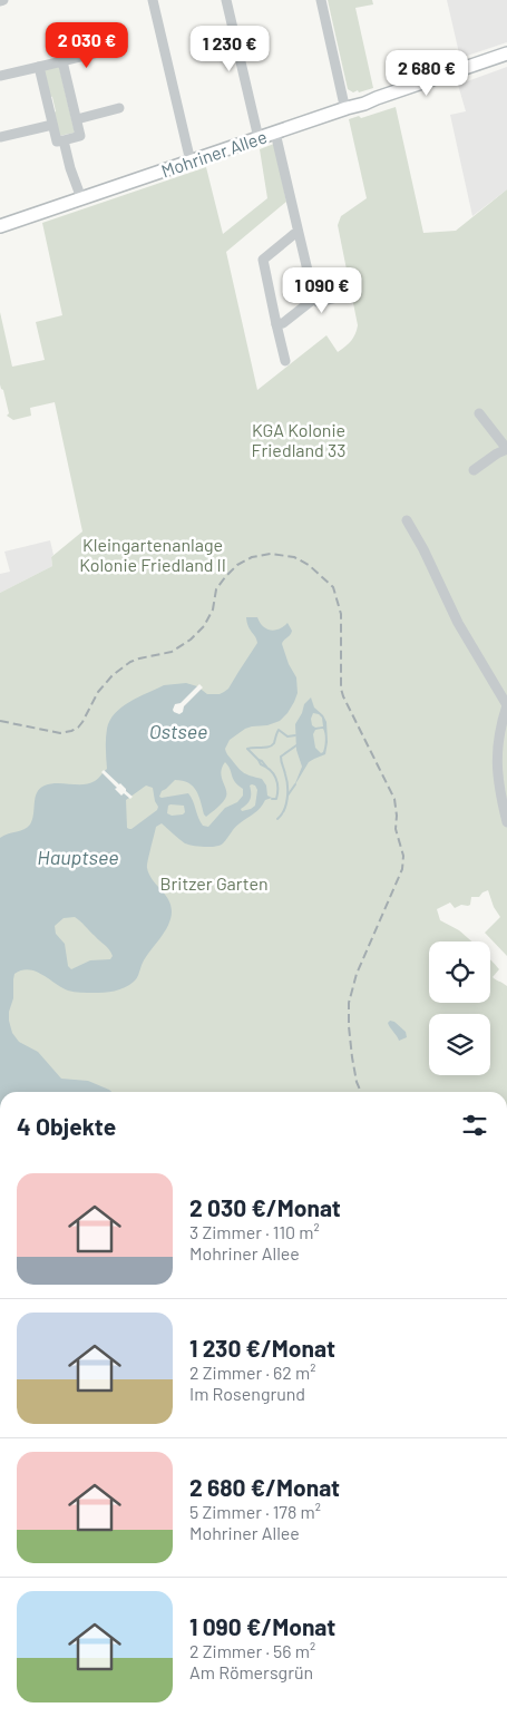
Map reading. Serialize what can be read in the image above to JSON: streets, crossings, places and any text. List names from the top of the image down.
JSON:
{
  "streets": {
    "main road": ["Mohriner Allee"]
  },
  "water": ["Ostsee", "Hauptsee"],
  "parks": ["KGA Kolonie Friedland 33", "Kleingartenanlage Kolonie Friedland II", "Britzer Garten"],
  "page": {
    "price": [
      "2 030 €",
      "1 230 €",
      "2 680 €",
      "1 090 €"
    ],
    "heading": "4 Objekte",
    "list": [
      {
        "name": "2 030 €/Monat",
        "note": "3 Zimmer · 110 m² · Mohriner Allee"
      },
      {
        "name": "1 230 €/Monat",
        "note": "2 Zimmer · 62 m² · Im Rosengrund"
      },
      {
        "name": "2 680 €/Monat",
        "note": "5 Zimmer · 178 m² · Mohriner Allee"
      },
      {
        "name": "1 090 €/Monat",
        "note": "2 Zimmer · 56 m² · Am Römersgrün"
      }
    ]
  }
}
